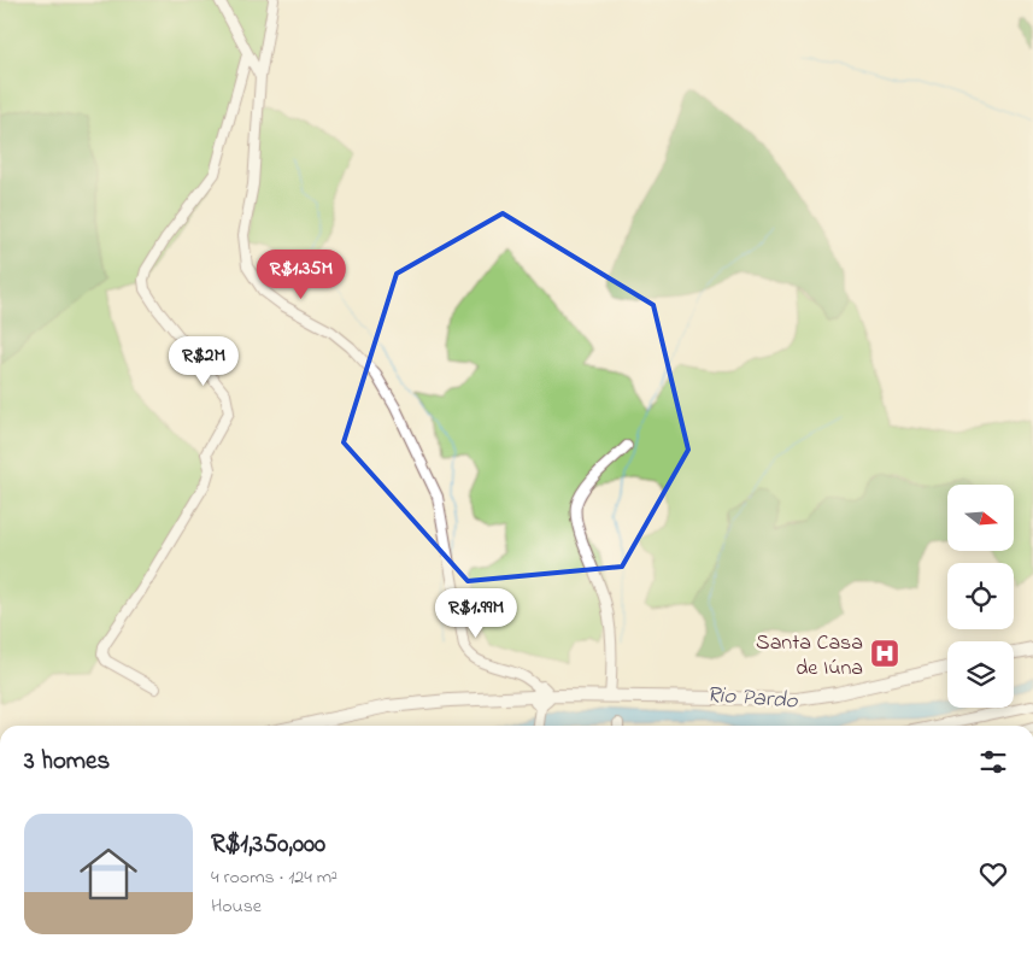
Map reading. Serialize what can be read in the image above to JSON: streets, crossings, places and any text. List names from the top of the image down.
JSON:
{
  "water": ["Rio Pardo"],
  "places": {
    "hospital": ["Santa Casa de Iúna"]
  },
  "north": "right",
  "page": {
    "price": ["R$1.35M", "R$2M", "R$1.99M"],
    "heading": "3 homes",
    "list": [
      {
        "name": "R$1,350,000",
        "note": "4 rooms · 124 m² · House"
      }
    ]
  }
}
